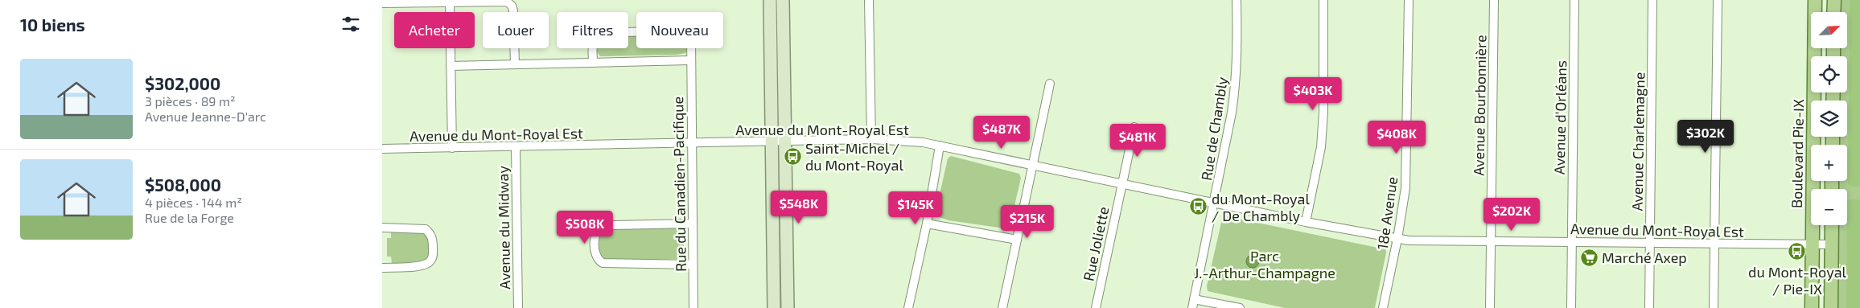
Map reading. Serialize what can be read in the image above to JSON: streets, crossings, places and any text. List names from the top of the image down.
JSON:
{
  "streets": {
    "main road": ["Boulevard Pie-IX"],
    "street": [
      "Avenue Bourbonnière",
      "Avenue d'Orléans",
      "Rue de Chambly",
      "Avenue du Mont-Royal Est",
      "Avenue Charlemagne",
      "Rue du Canadien-Pacifique",
      "18e Avenue",
      "Avenue du Midway",
      "Rue Joliette"
    ]
  },
  "crossings": [
    ["Avenue Bourbonnière", "Avenue du Mont-Royal Est"],
    ["Avenue d'Orléans", "Avenue du Mont-Royal Est"],
    ["Rue de Chambly", "Avenue du Mont-Royal Est"],
    ["Avenue du Mont-Royal Est", "Avenue Charlemagne"],
    ["Avenue du Mont-Royal Est", "Boulevard Pie-IX"],
    ["Avenue du Mont-Royal Est", "Rue du Canadien-Pacifique"],
    ["Avenue du Mont-Royal Est", "18e Avenue"],
    ["Avenue du Mont-Royal Est", "Avenue du Midway"],
    ["Avenue du Mont-Royal Est", "Rue Joliette"]
  ],
  "parks": ["Parc J.-Arthur-Champagne"],
  "places": {
    "bus stop": ["Saint-Michel / du Mont-Royal", "du Mont-Royal / De Chambly", "du Mont-Royal / Pie-IX"],
    "supermarket": ["Marché Axep"]
  },
  "north": "top right",
  "page": {
    "heading": "10 biens",
    "map_buttons": ["+", "−"],
    "chip": [
      "Acheter",
      "Louer",
      "Filtres",
      "Nouveau"
    ],
    "list": [
      {
        "name": "$302,000",
        "note": "3 pièces · 89 m² · Avenue Jeanne-D'arc"
      },
      {
        "name": "$508,000",
        "note": "4 pièces · 144 m² · Rue de la Forge"
      }
    ],
    "price": [
      "$403K",
      "$487K",
      "$302K",
      "$408K",
      "$481K",
      "$548K",
      "$145K",
      "$202K",
      "$215K",
      "$508K"
    ]
  }
}
